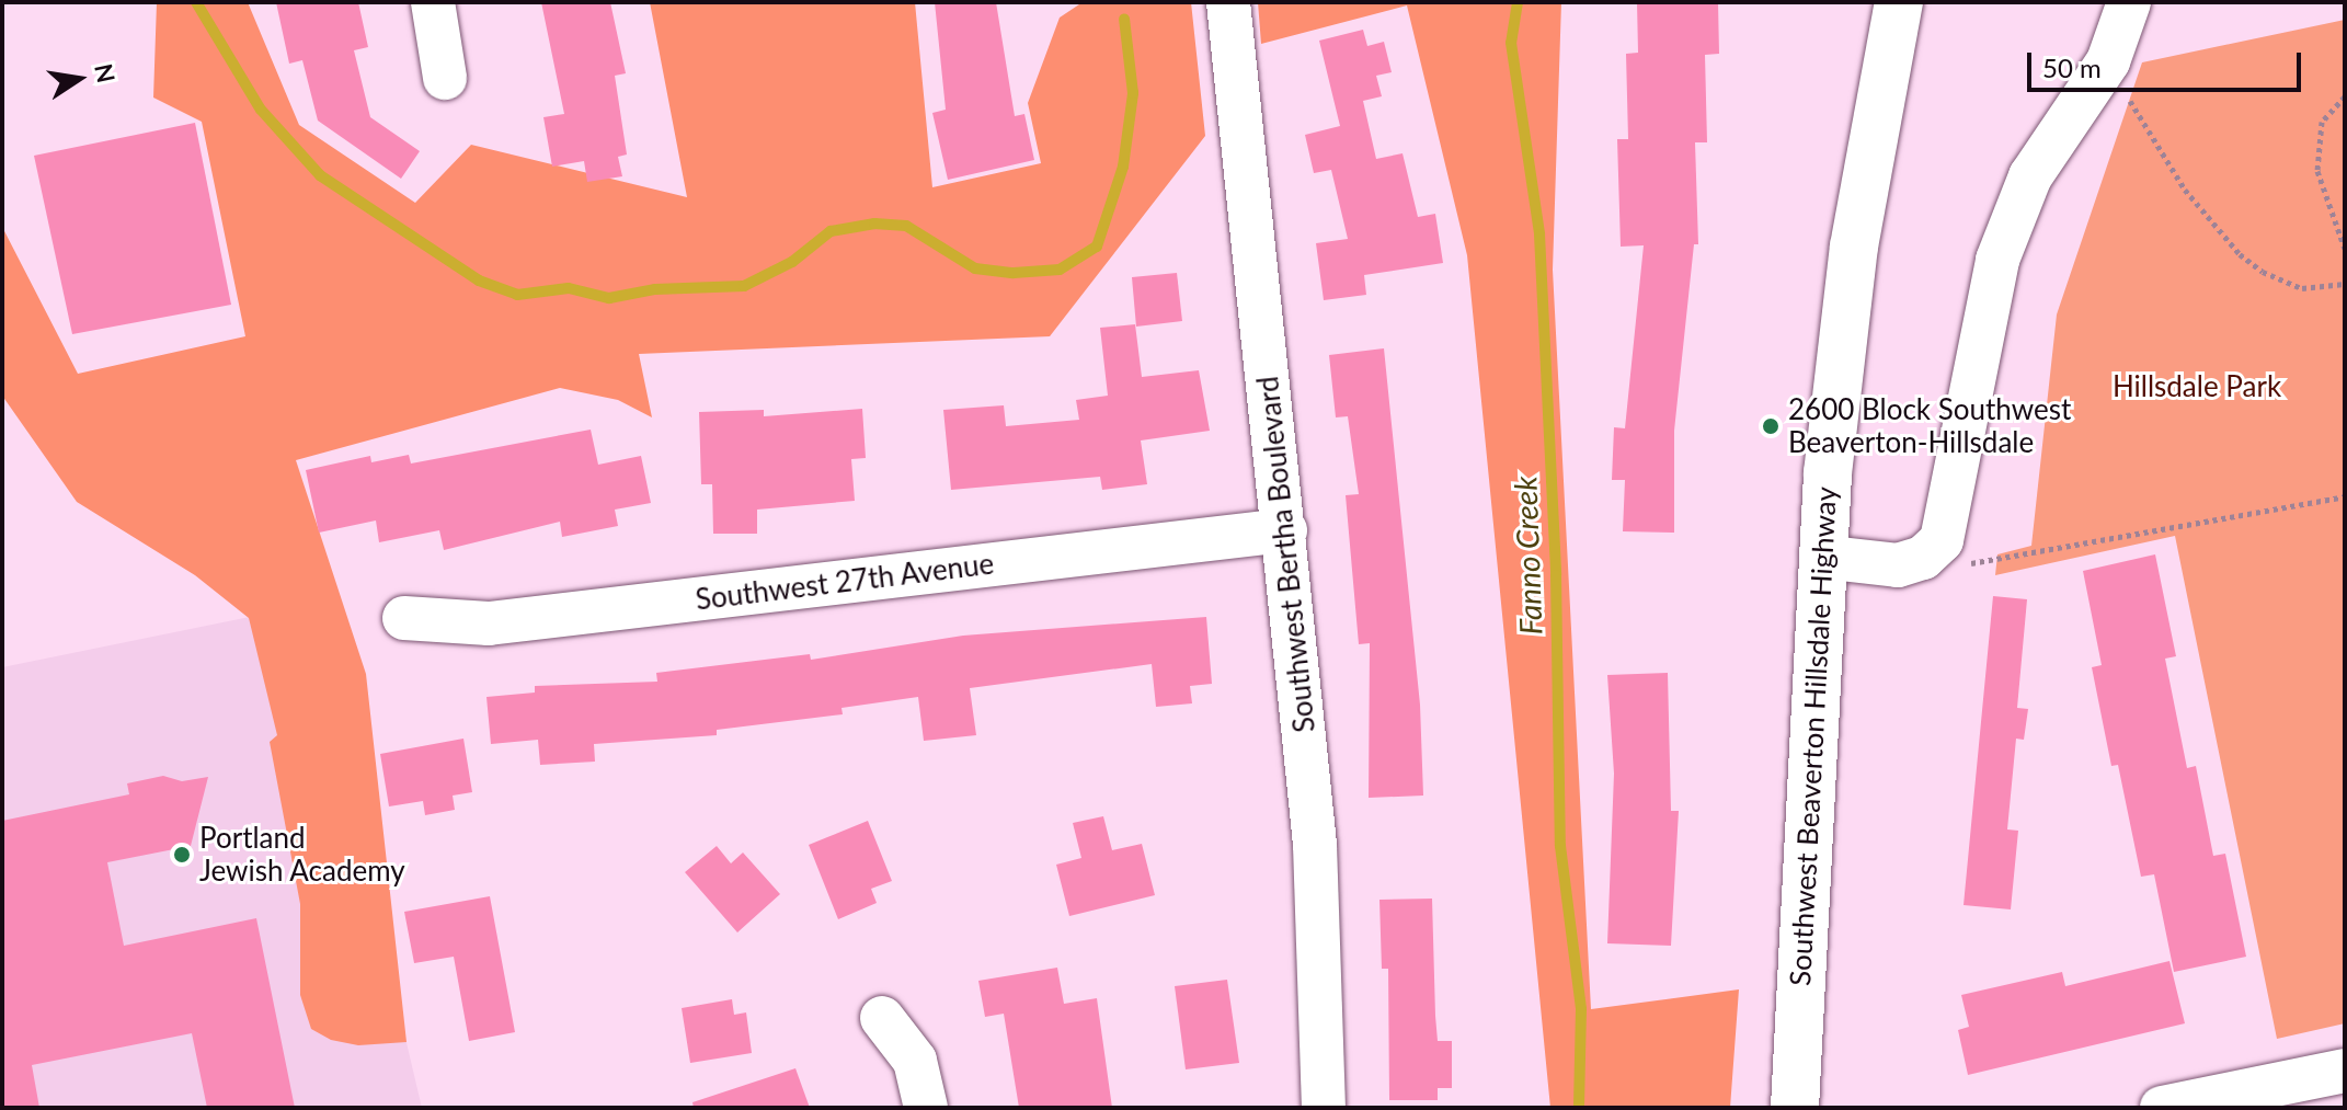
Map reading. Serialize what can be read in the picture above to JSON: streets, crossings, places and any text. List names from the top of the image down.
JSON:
{
  "streets": {
    "main road": ["Southwest Beaverton Hillsdale Highway"],
    "street": ["Southwest Bertha Boulevard", "Southwest 27th Avenue"]
  },
  "crossings": [
    ["Southwest Bertha Boulevard", "Southwest 27th Avenue"]
  ],
  "water": ["Fanno Creek"],
  "parks": ["Hillsdale Park"],
  "places": ["2600 Block Southwest Beaverton-Hillsdale", "Portland Jewish Academy"],
  "scale_bar": "50 m",
  "north": "right"
}
